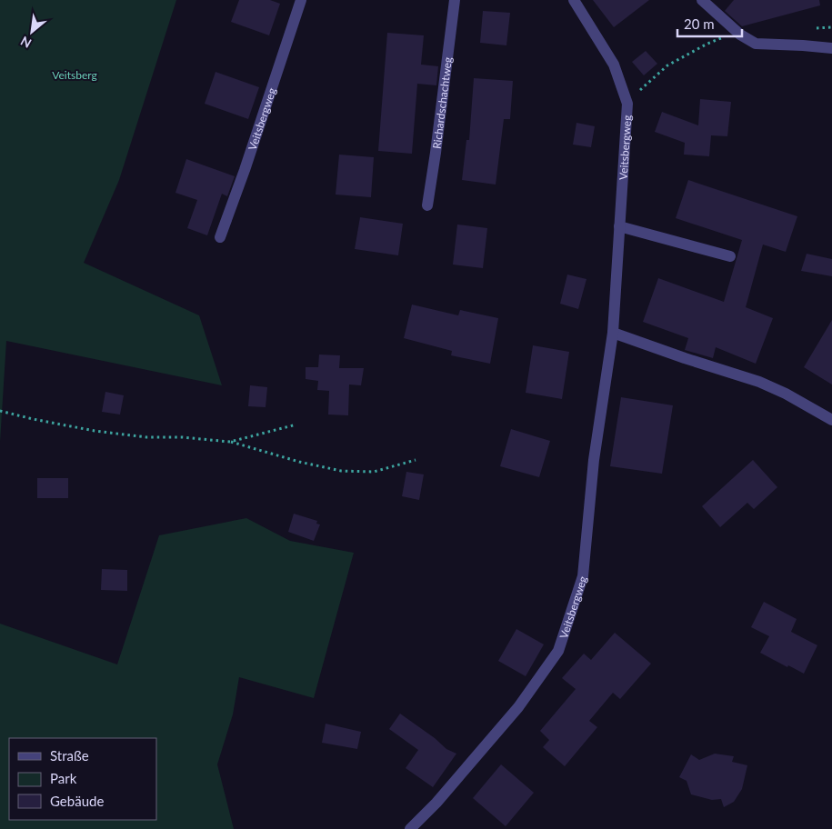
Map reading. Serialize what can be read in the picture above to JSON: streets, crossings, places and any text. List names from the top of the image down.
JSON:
{
  "streets": {
    "street": ["Richardschachtweg", "Veitsbergweg"]
  },
  "parks": ["Veitsberg"],
  "legend": ["Straße", "Park", "Gebäude"],
  "scale_bar": "20 m",
  "north": "bottom left"
}
